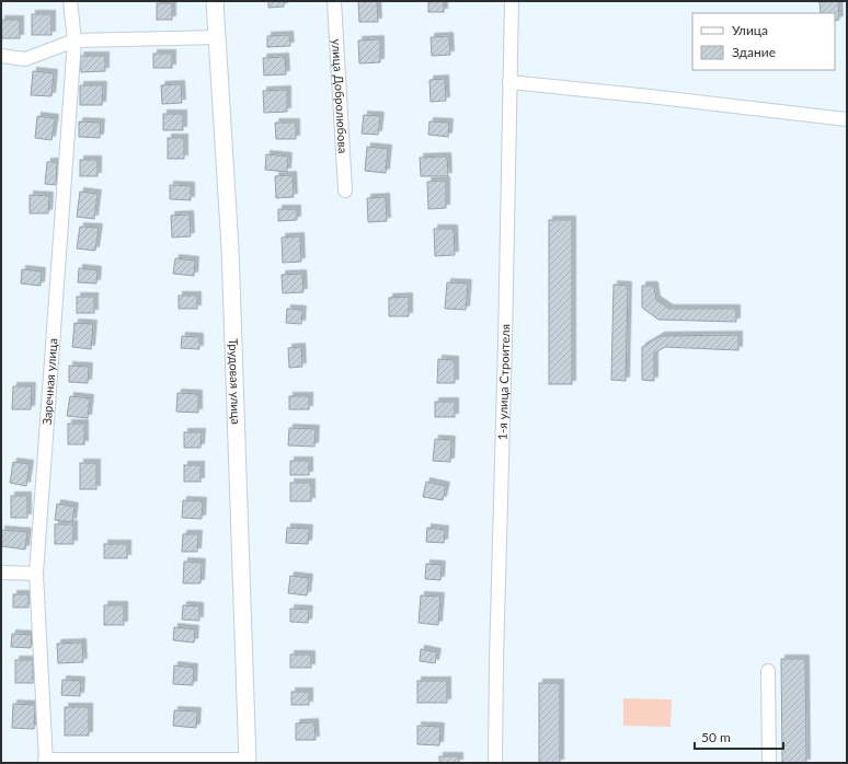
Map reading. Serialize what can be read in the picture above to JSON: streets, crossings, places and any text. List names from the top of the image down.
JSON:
{
  "streets": {
    "street": [
      "улица Добролюбова",
      "Заречная улица",
      "Трудовая улица",
      "1-я улица Строителя"
    ]
  },
  "legend": ["Улица", "Здание"],
  "scale_bar": "50 m"
}
